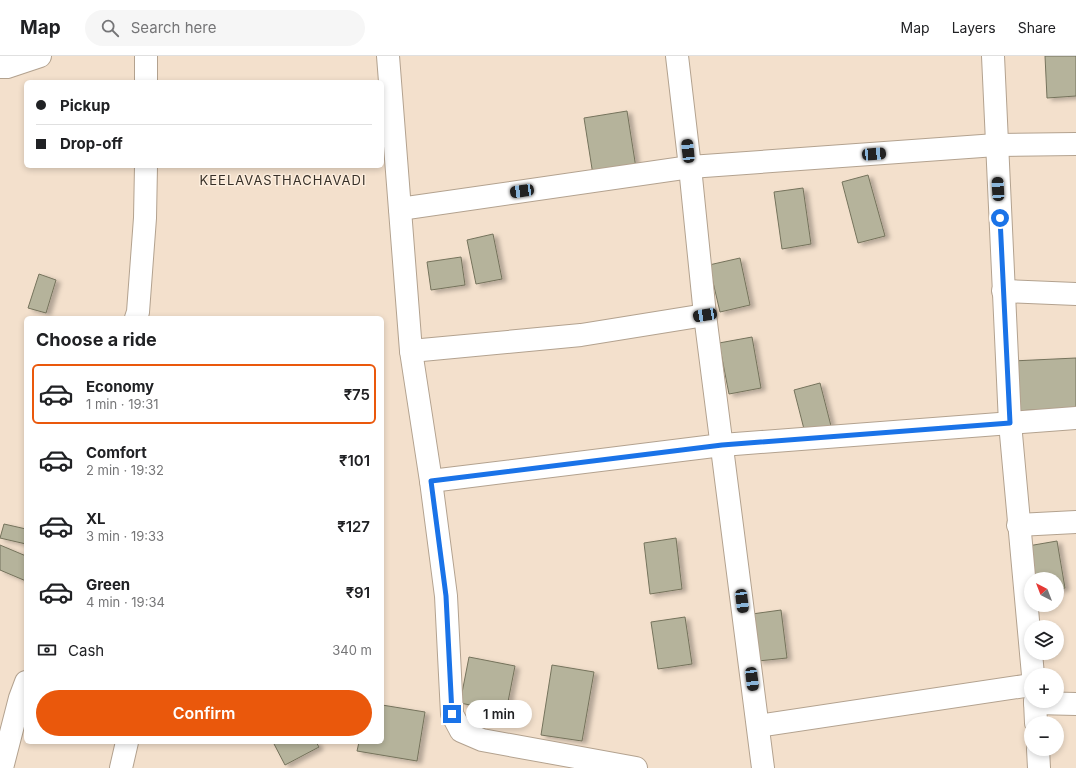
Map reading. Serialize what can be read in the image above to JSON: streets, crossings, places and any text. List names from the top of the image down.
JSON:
{
  "districts": ["KEELAVASTHACHAVADI"],
  "north": "top left",
  "page": {
    "header": "Map",
    "search": "Search here",
    "nav": ["Map", "Layers", "Share"],
    "banner": ["Pickup", "Drop-off"],
    "heading": "Choose a ride",
    "list": [
      {
        "name": "Economy",
        "note": "1 min · 19:31",
        "value": "₹75"
      },
      {
        "name": "Comfort",
        "note": "2 min · 19:32",
        "value": "₹101"
      },
      {
        "name": "XL",
        "note": "3 min · 19:33",
        "value": "₹127"
      },
      {
        "name": "Green",
        "note": "4 min · 19:34",
        "value": "₹91"
      }
    ],
    "map_buttons": ["+", "−"],
    "pay": ["Cash", "340 m"],
    "buttons": "Confirm",
    "bubble": "1 min"
  }
}
